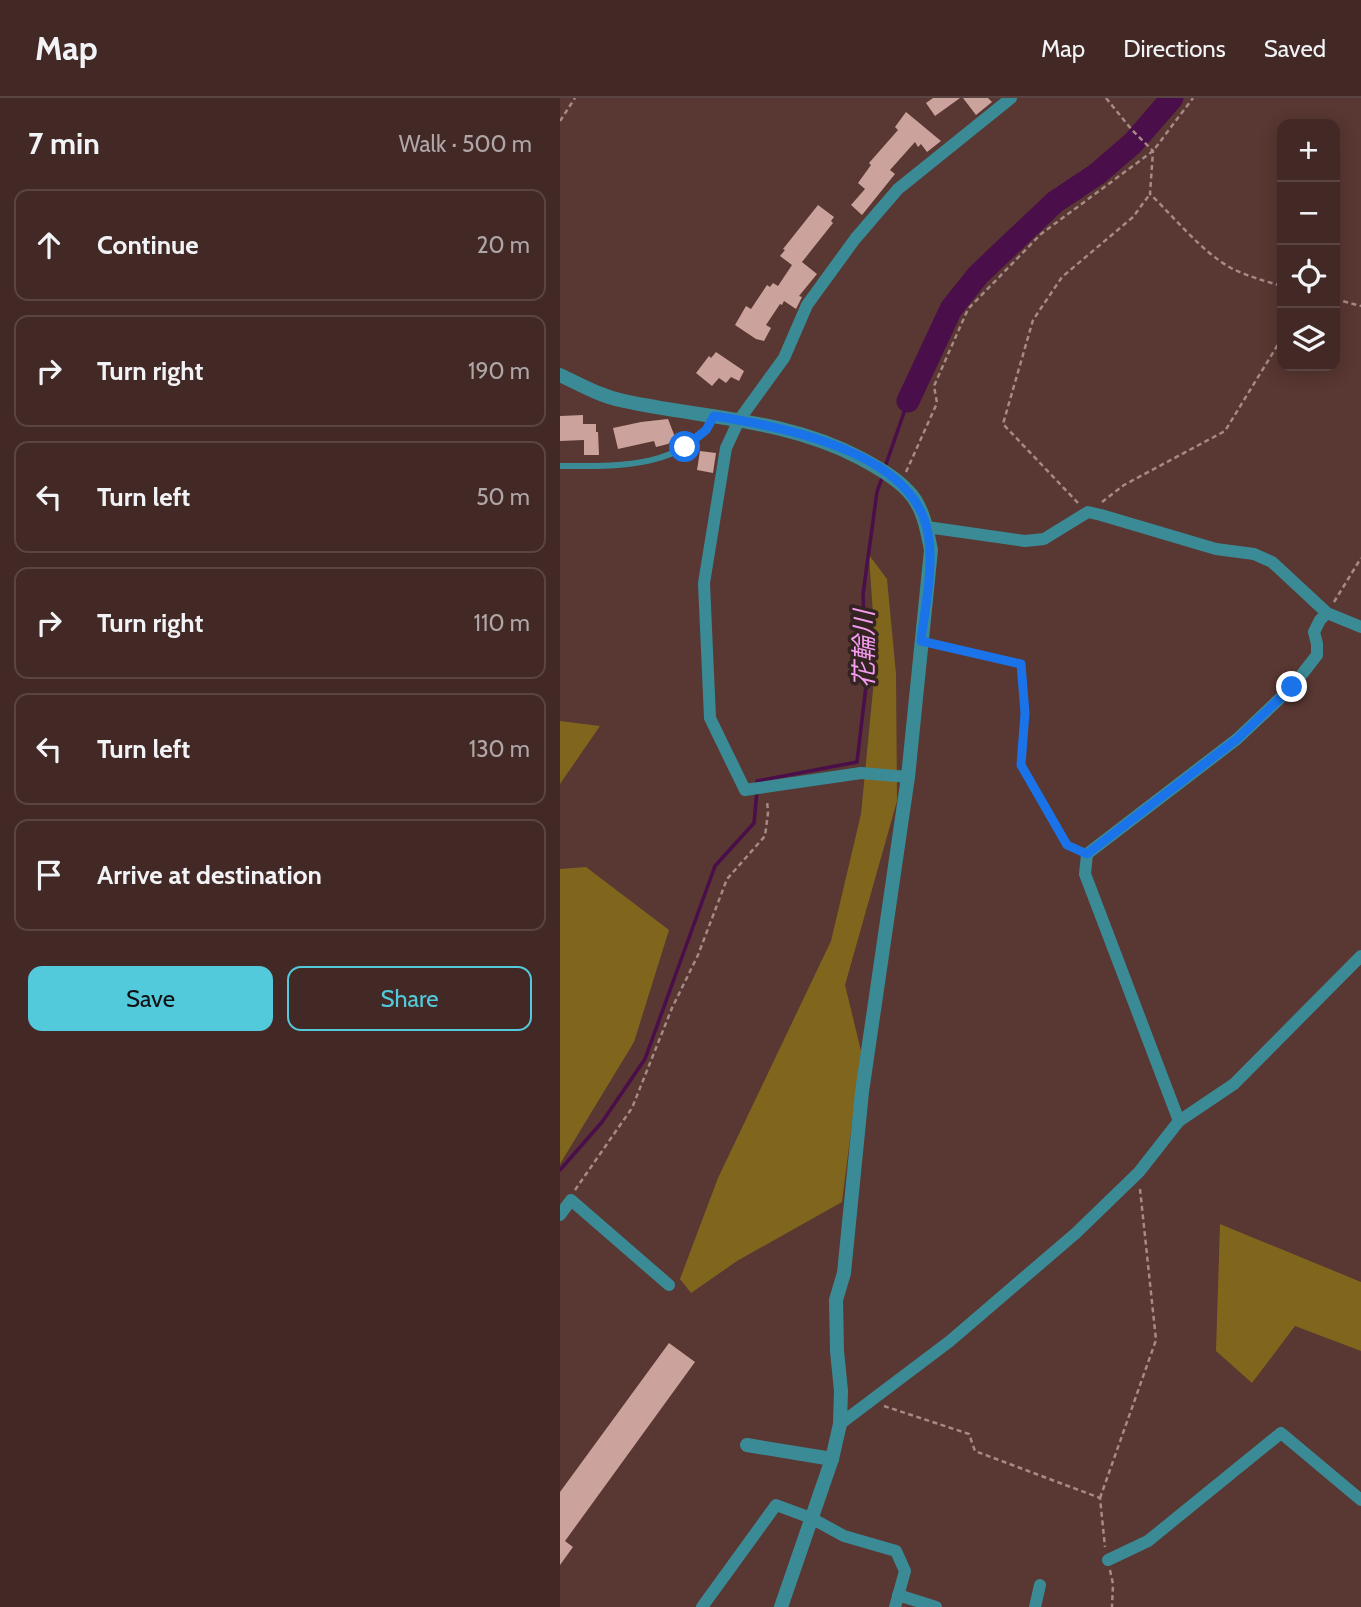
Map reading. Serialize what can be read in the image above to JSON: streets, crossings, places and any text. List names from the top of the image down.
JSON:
{
  "water": ["花輪川"],
  "page": {
    "header": "Map",
    "nav": ["Map", "Directions", "Saved"],
    "heading": ["7 min", "Walk · 500 m"],
    "map_buttons": ["+", "−"],
    "list": [
      ["Continue", "20 m"],
      ["Turn right", "190 m"],
      ["Turn left", "50 m"],
      ["Turn right", "110 m"],
      ["Turn left", "130 m"],
      "Arrive at destination"
    ],
    "buttons": ["Save", "Share"]
  }
}
